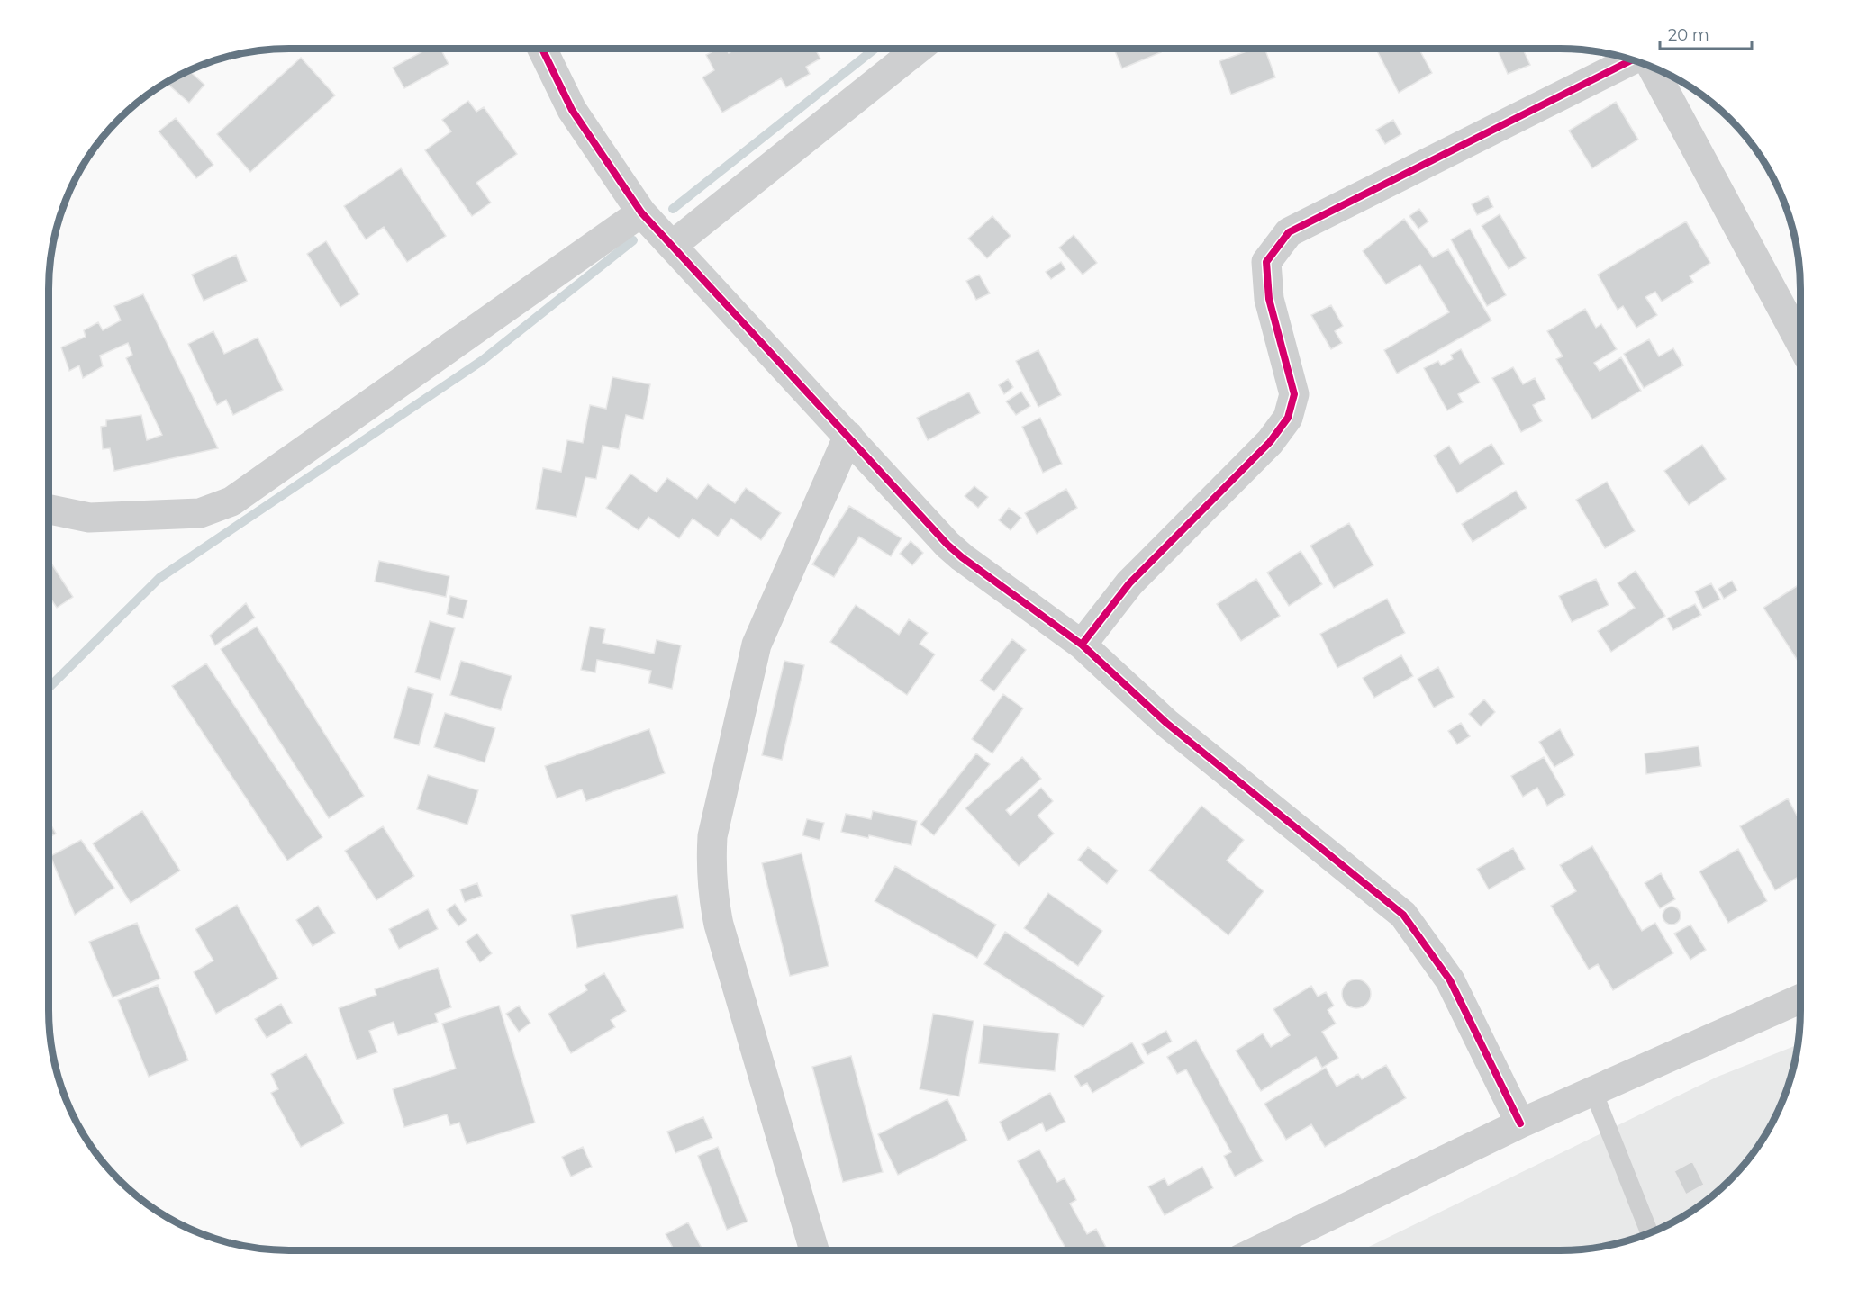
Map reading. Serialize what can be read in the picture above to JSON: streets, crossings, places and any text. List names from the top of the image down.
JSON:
{
  "scale_bar": "20 m"
}
